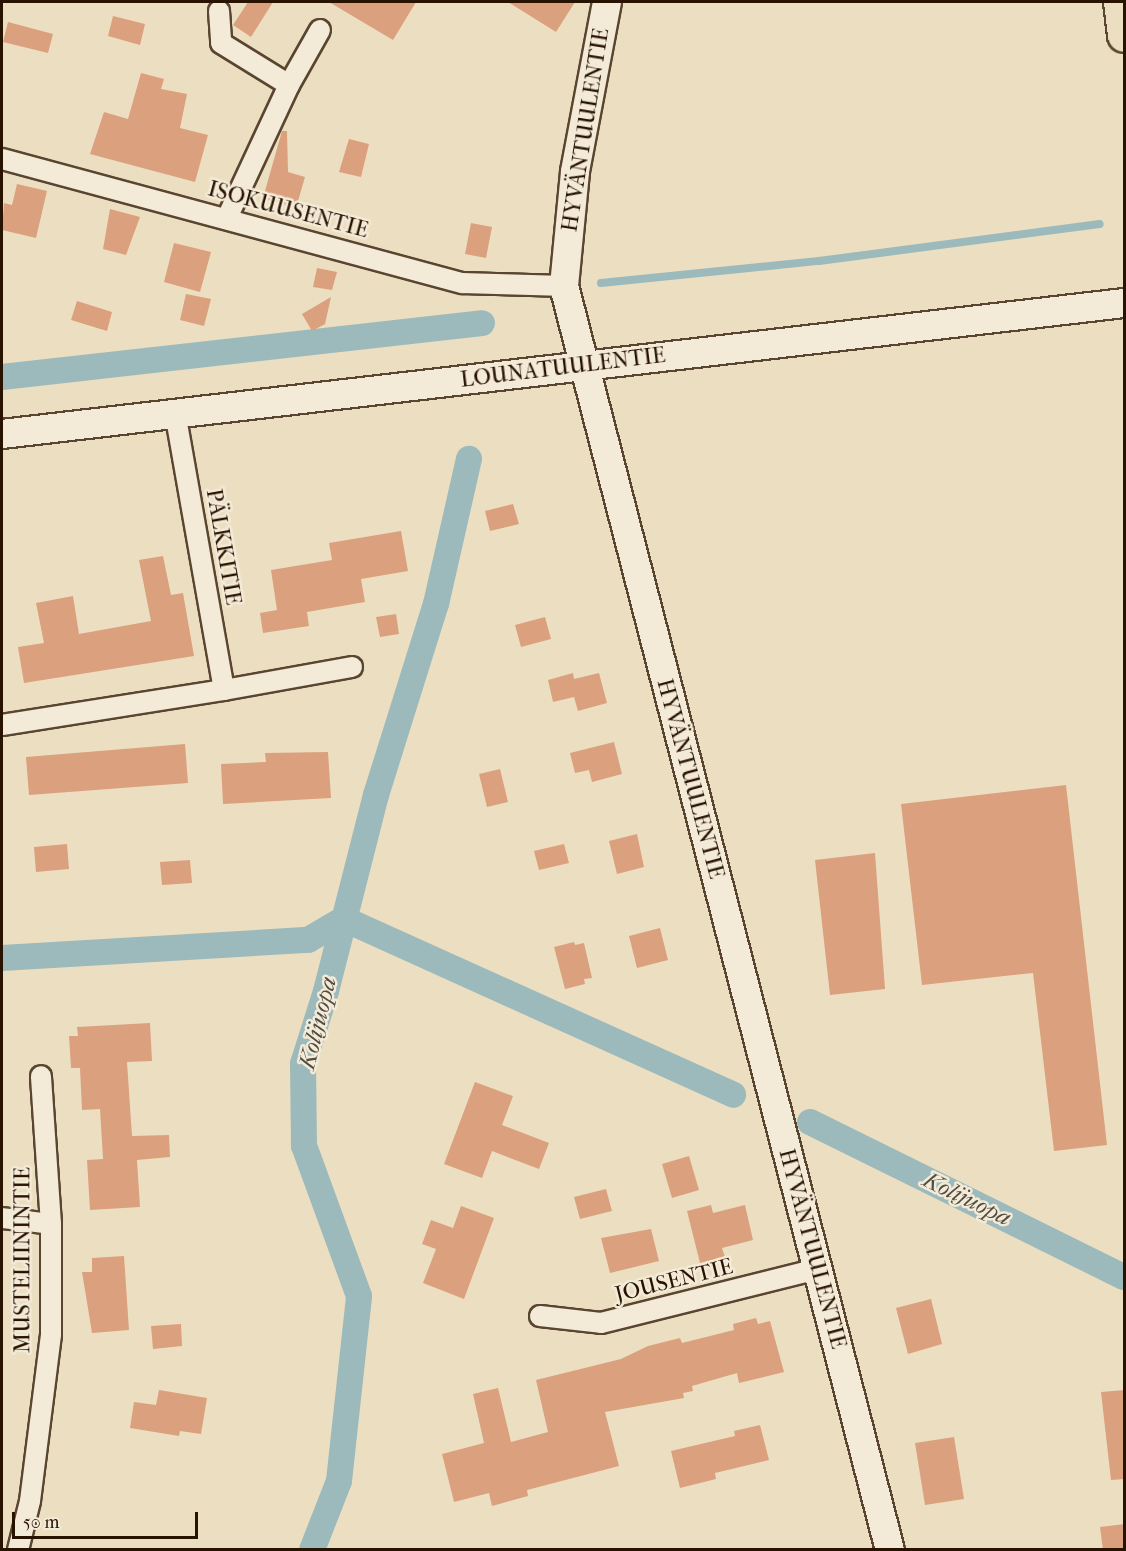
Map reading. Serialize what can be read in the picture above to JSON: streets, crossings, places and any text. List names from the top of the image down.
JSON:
{
  "streets": {
    "street": [
      "HYVÄNTUULENTIE",
      "ISOKUUSENTIE",
      "LOUNATUULENTIE",
      "PÄLKKITIE",
      "MUSTELIININTIE",
      "JOUSENTIE"
    ]
  },
  "crossings": [
    ["HYVÄNTUULENTIE", "ISOKUUSENTIE"],
    ["HYVÄNTUULENTIE", "LOUNATUULENTIE"],
    ["HYVÄNTUULENTIE", "JOUSENTIE"],
    ["LOUNATUULENTIE", "PÄLKKITIE"]
  ],
  "water": ["Kolijuopa"],
  "scale_bar": "50 m"
}
